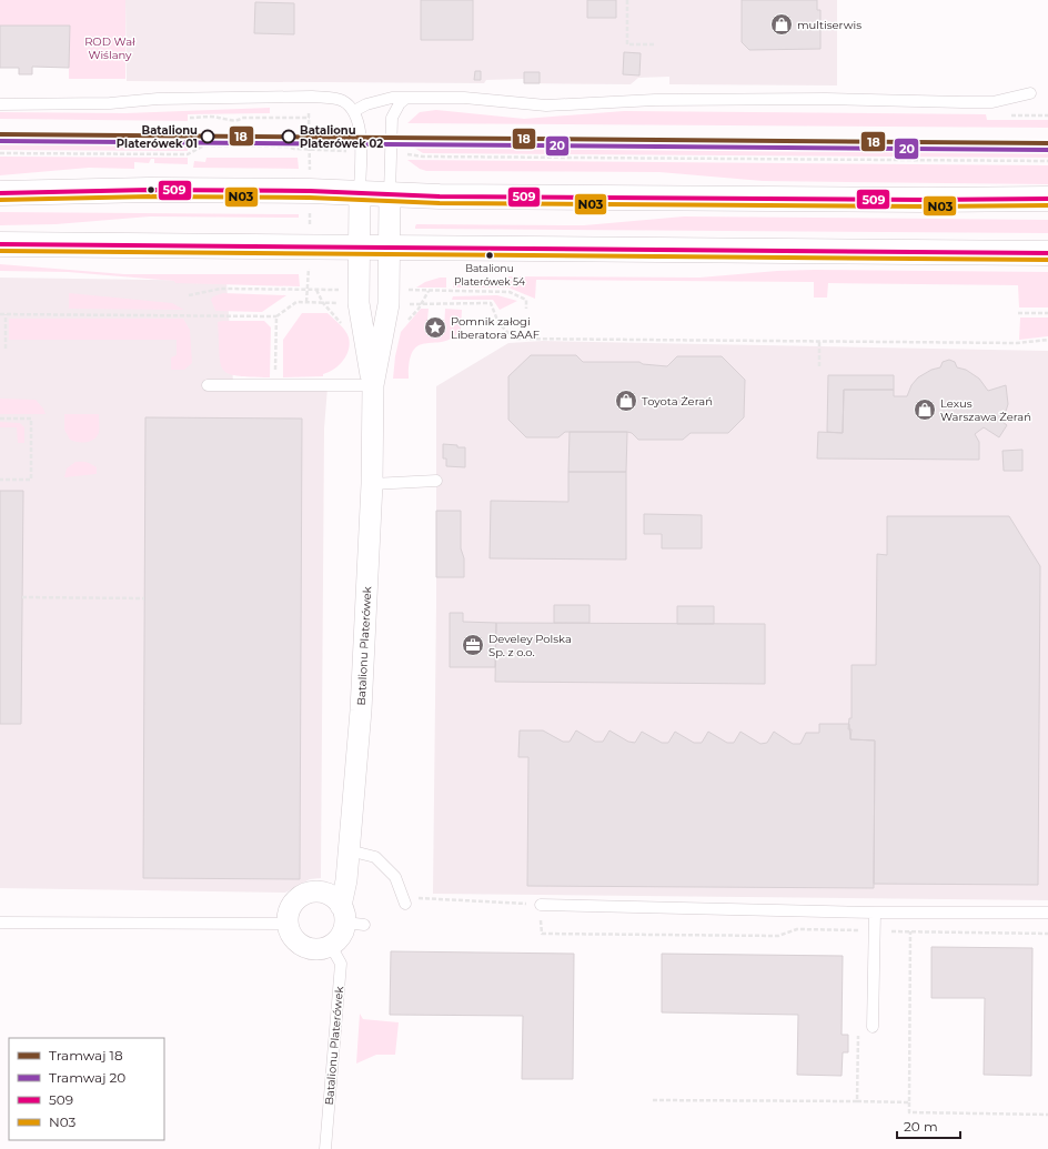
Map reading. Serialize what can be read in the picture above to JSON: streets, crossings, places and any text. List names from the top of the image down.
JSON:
{
  "streets": {
    "street": ["Batalionu Platerówek"]
  },
  "parks": ["ROD Wał Wiślany"],
  "places": {
    "shop": ["multiserwis", "Toyota Żerań", "Lexus Warszawa Żerań"],
    "other": ["Batalionu Platerówek 01", "Batalionu Platerówek 02", "Batalionu Platerówek 54"],
    "place": ["Pomnik załogi Liberatora SAAF"],
    "office": ["Develey Polska Sp. z o.o."]
  },
  "lines": [
    "tram line 18",
    "tram line 20",
    "transit line 509",
    "transit line N03"
  ],
  "legend": [
    "Tramwaj 18",
    "Tramwaj 20",
    "509",
    "N03"
  ],
  "scale_bar": "20 m"
}
